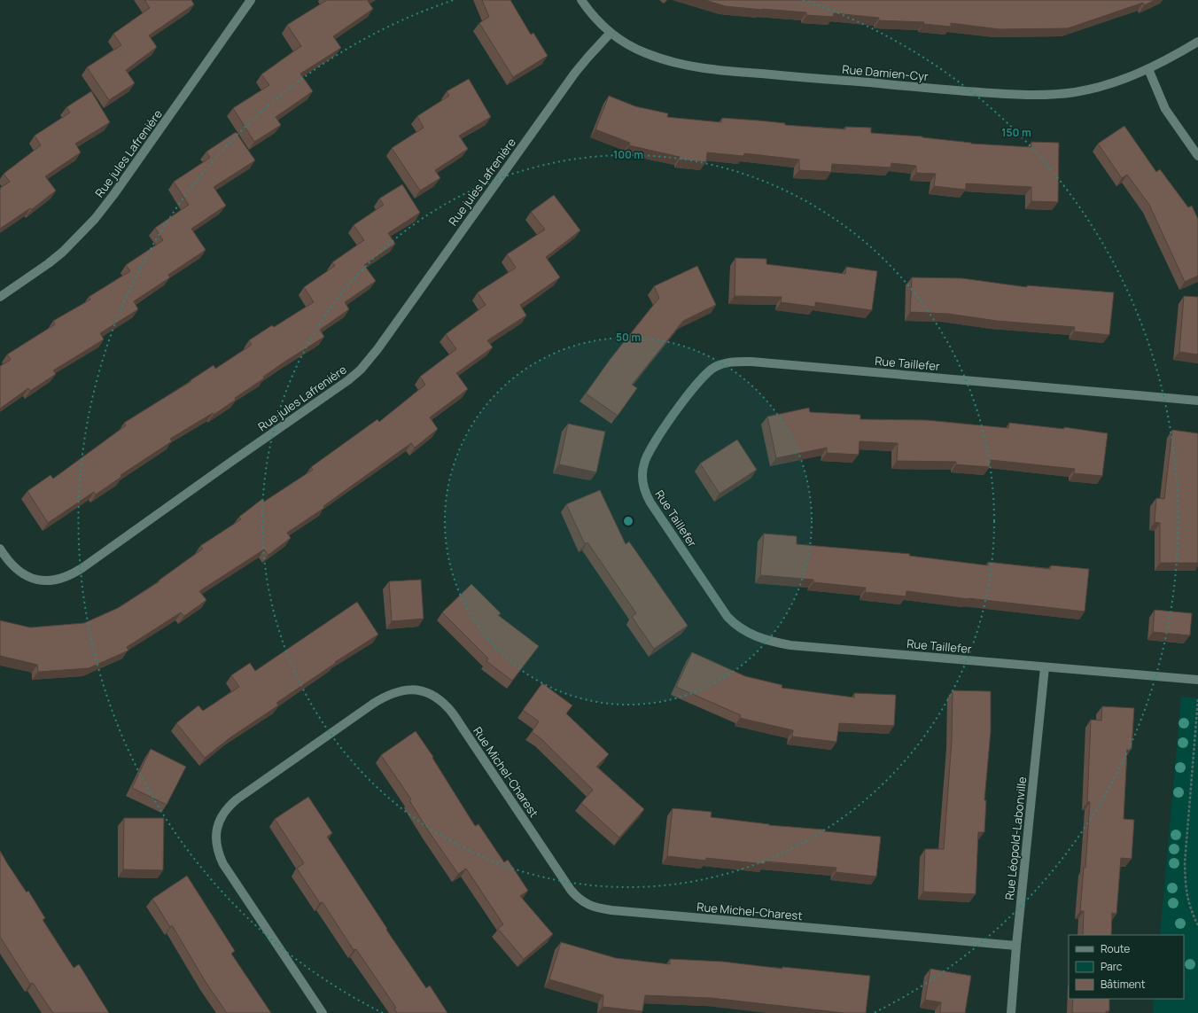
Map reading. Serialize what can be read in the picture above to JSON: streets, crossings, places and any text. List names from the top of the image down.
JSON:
{
  "streets": {
    "street": [
      "Rue Damien-Cyr",
      "Rue jules Lafrenière",
      "Rue Taillefer",
      "Rue Michel-Charest",
      "Rue Léopold-Labonville"
    ]
  },
  "crossings": [
    ["Rue Damien-Cyr", "Rue jules Lafrenière"],
    ["Rue Taillefer", "Rue Léopold-Labonville"],
    ["Rue Michel-Charest", "Rue Léopold-Labonville"]
  ],
  "legend": ["Route", "Parc", "Bâtiment"],
  "rings": ["150 m", "100 m", "50 m"]
}
